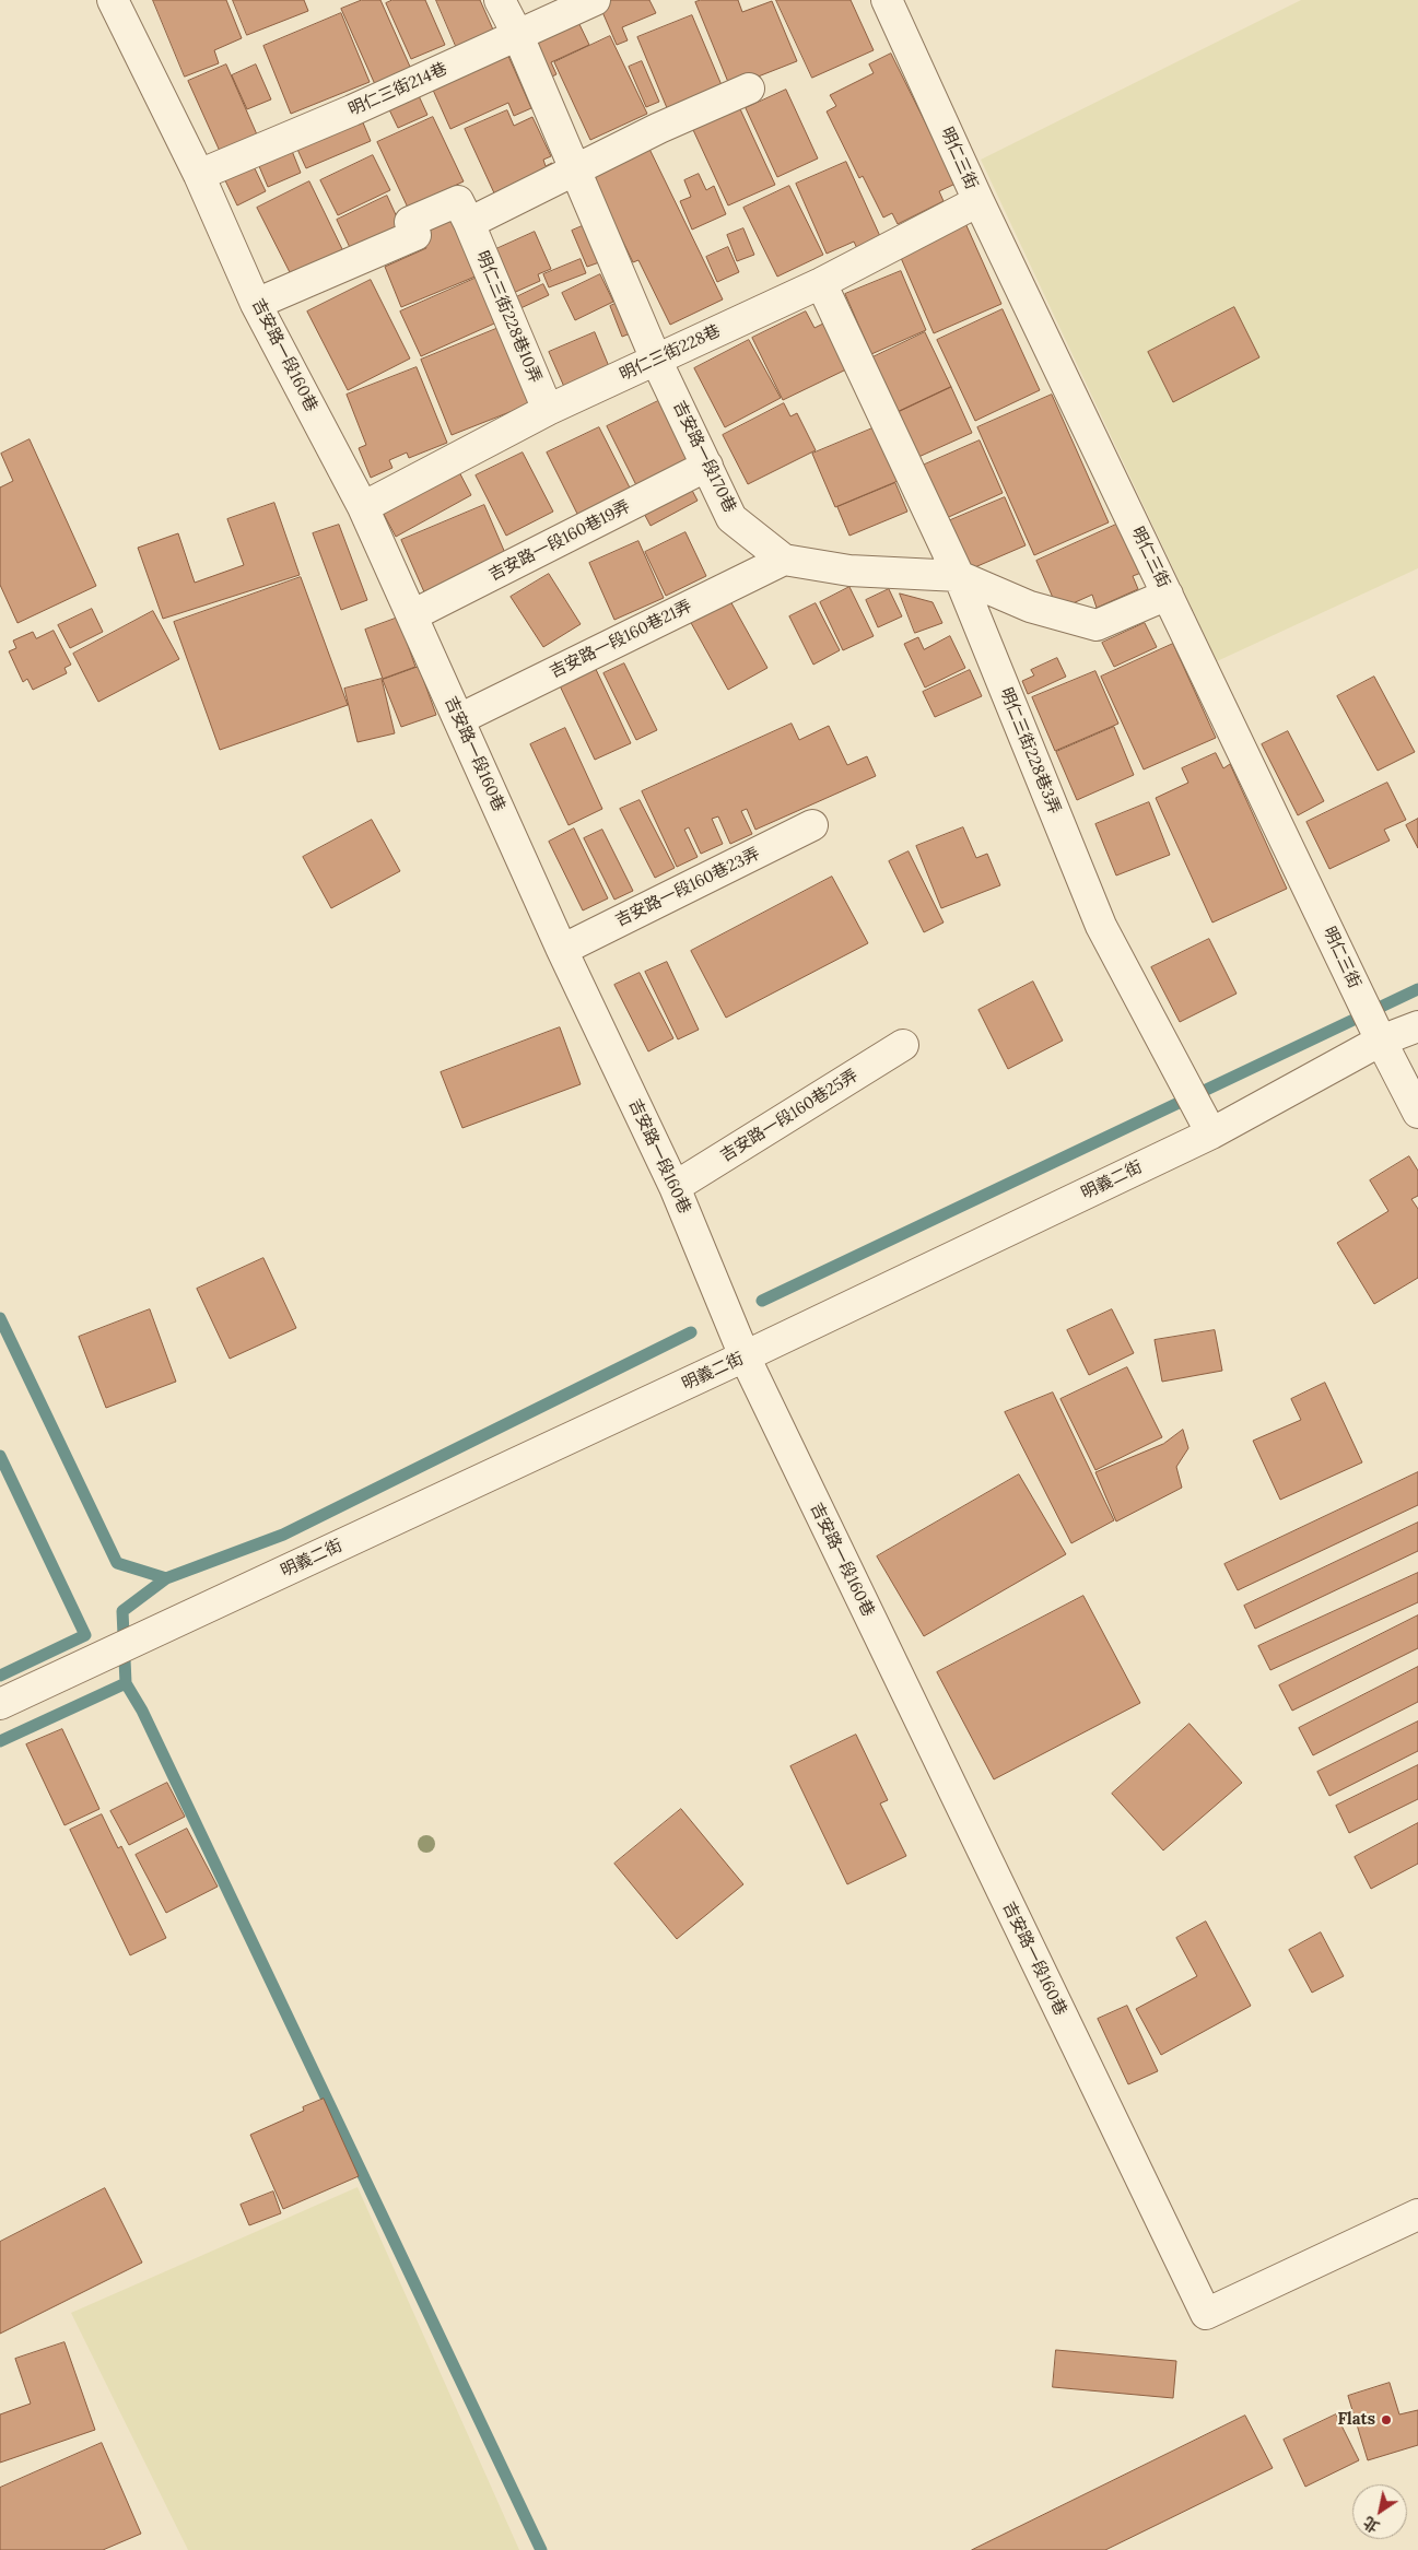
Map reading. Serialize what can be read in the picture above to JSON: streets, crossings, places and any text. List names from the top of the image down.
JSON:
{
  "streets": {
    "street": [
      "明仁三街214巷",
      "明仁三街",
      "明仁三街228巷10弄",
      "明仁三街228巷",
      "吉安路一段160巷",
      "吉安路一段170巷",
      "吉安路一段160巷19弄",
      "吉安路一段160巷21弄",
      "明仁三街228巷3弄",
      "吉安路一段160巷23弄",
      "吉安路一段160巷25弄",
      "明義二街"
    ]
  },
  "crossings": [
    ["明仁三街214巷", "吉安路一段160巷"],
    ["明仁三街214巷", "吉安路一段170巷"],
    ["明仁三街", "明仁三街228巷"],
    ["明仁三街", "吉安路一段170巷"],
    ["明仁三街", "明義二街"],
    ["明仁三街228巷10弄", "明仁三街228巷"],
    ["明仁三街228巷10弄", "吉安路一段160巷"],
    ["明仁三街228巷", "吉安路一段160巷"],
    ["明仁三街228巷", "吉安路一段170巷"],
    ["明仁三街228巷", "明仁三街228巷3弄"],
    ["吉安路一段160巷", "吉安路一段160巷19弄"],
    ["吉安路一段160巷", "吉安路一段160巷21弄"],
    ["吉安路一段160巷", "吉安路一段160巷23弄"],
    ["吉安路一段160巷", "吉安路一段160巷25弄"],
    ["吉安路一段160巷", "明義二街"],
    ["吉安路一段170巷", "吉安路一段160巷19弄"],
    ["吉安路一段170巷", "吉安路一段160巷21弄"],
    ["吉安路一段170巷", "明仁三街228巷3弄"],
    ["明仁三街228巷3弄", "明義二街"]
  ],
  "places": ["Flats"],
  "north": "bottom left"
}
